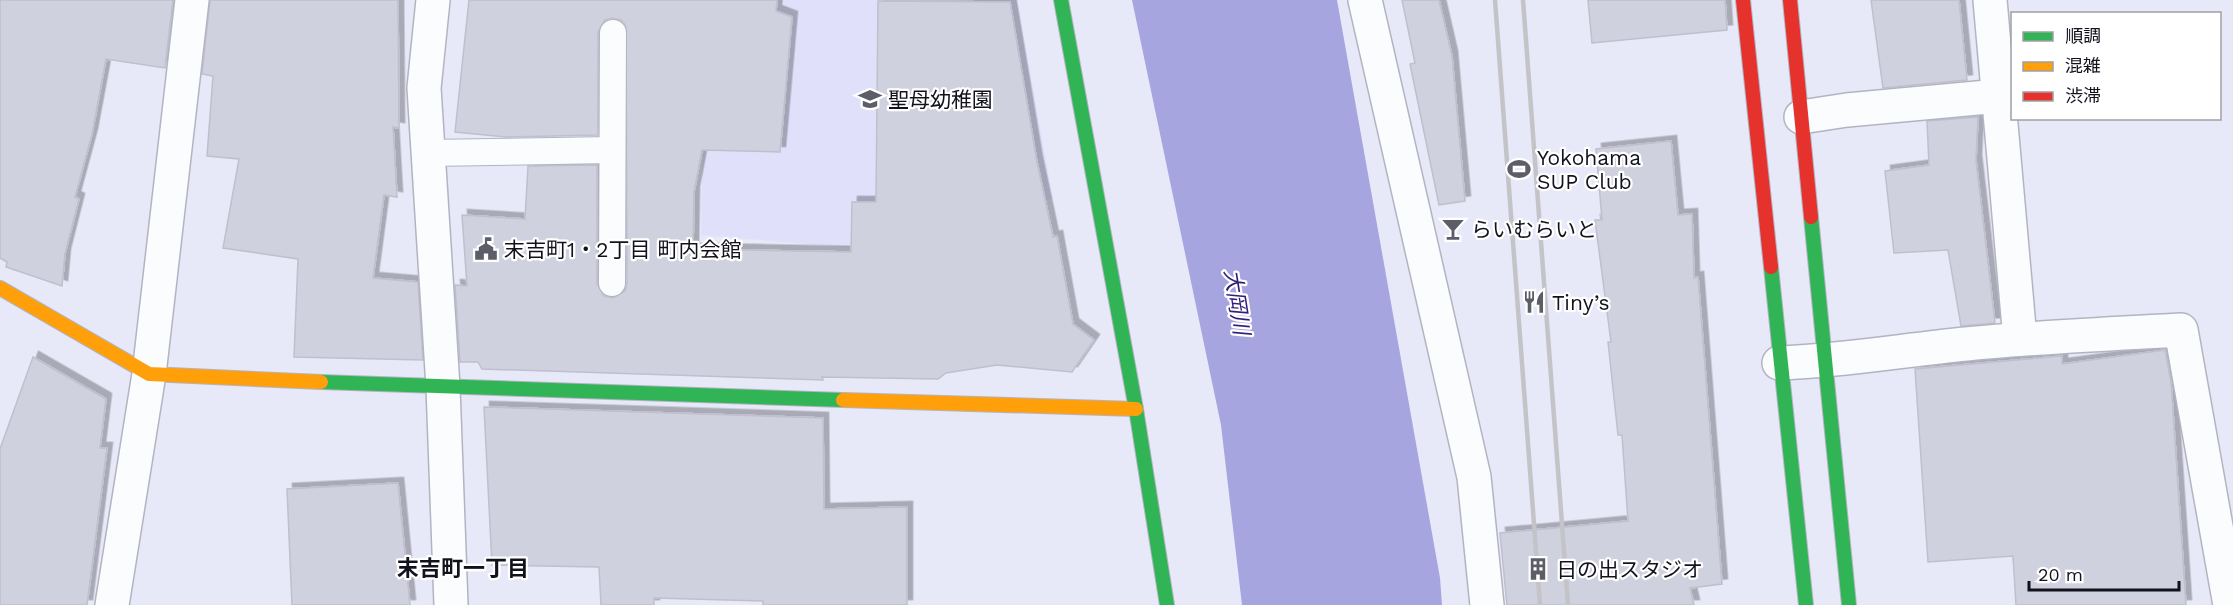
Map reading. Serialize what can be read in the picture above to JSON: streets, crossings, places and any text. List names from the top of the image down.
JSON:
{
  "districts": ["末吉町一丁目"],
  "water": ["大岡川"],
  "places": {
    "school or university": ["聖母幼稚園"],
    "sports": ["Yokohama SUP Club"],
    "bar": ["らいむらいと"],
    "public building": ["末吉町1・2丁目 町内会館"],
    "restaurant": ["Tiny’s"],
    "building": ["日の出スタジオ"]
  },
  "legend": ["順調", "混雑", "渋滞"],
  "scale_bar": "20 m"
}
